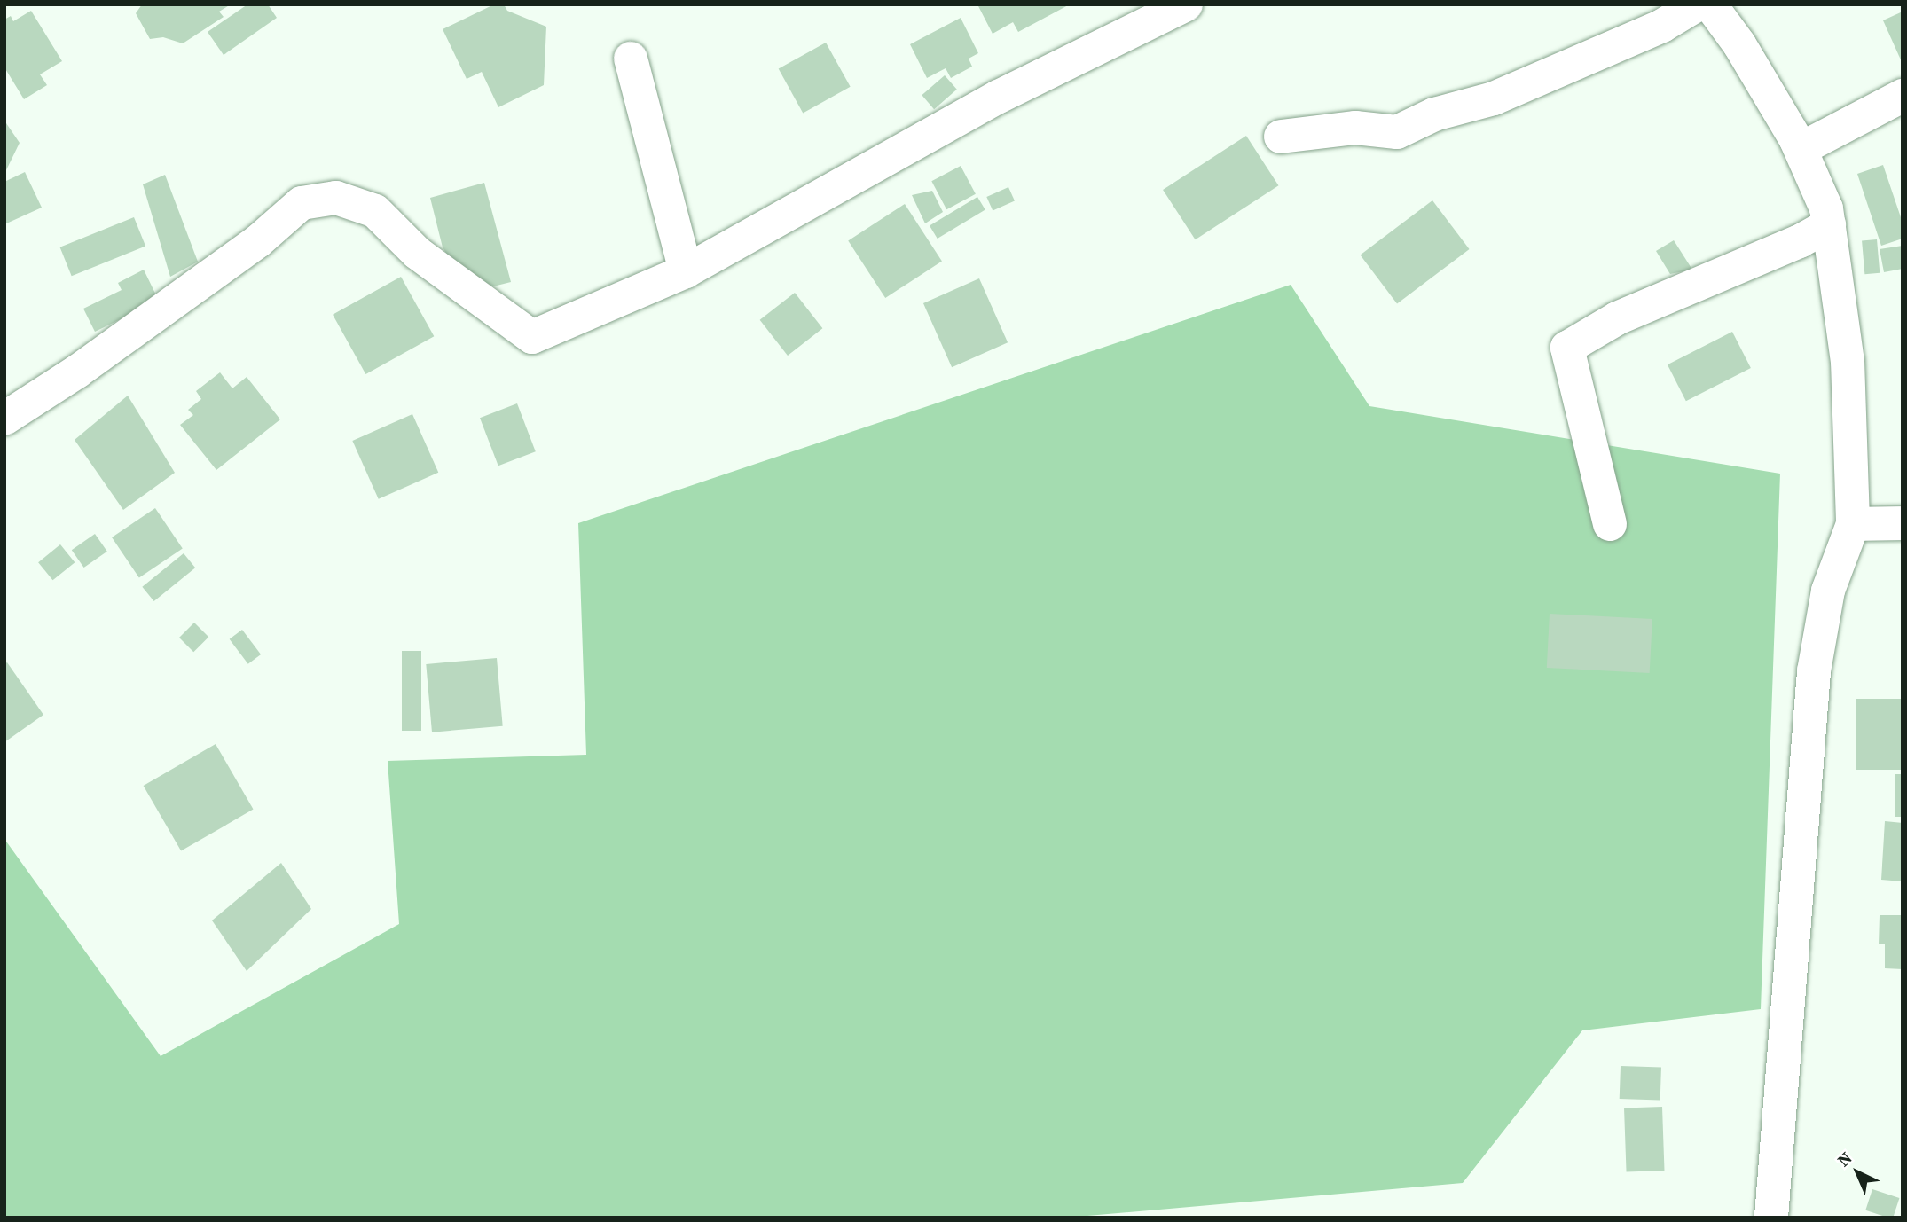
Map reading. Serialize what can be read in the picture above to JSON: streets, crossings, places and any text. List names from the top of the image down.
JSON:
{
  "north": "top left"
}
